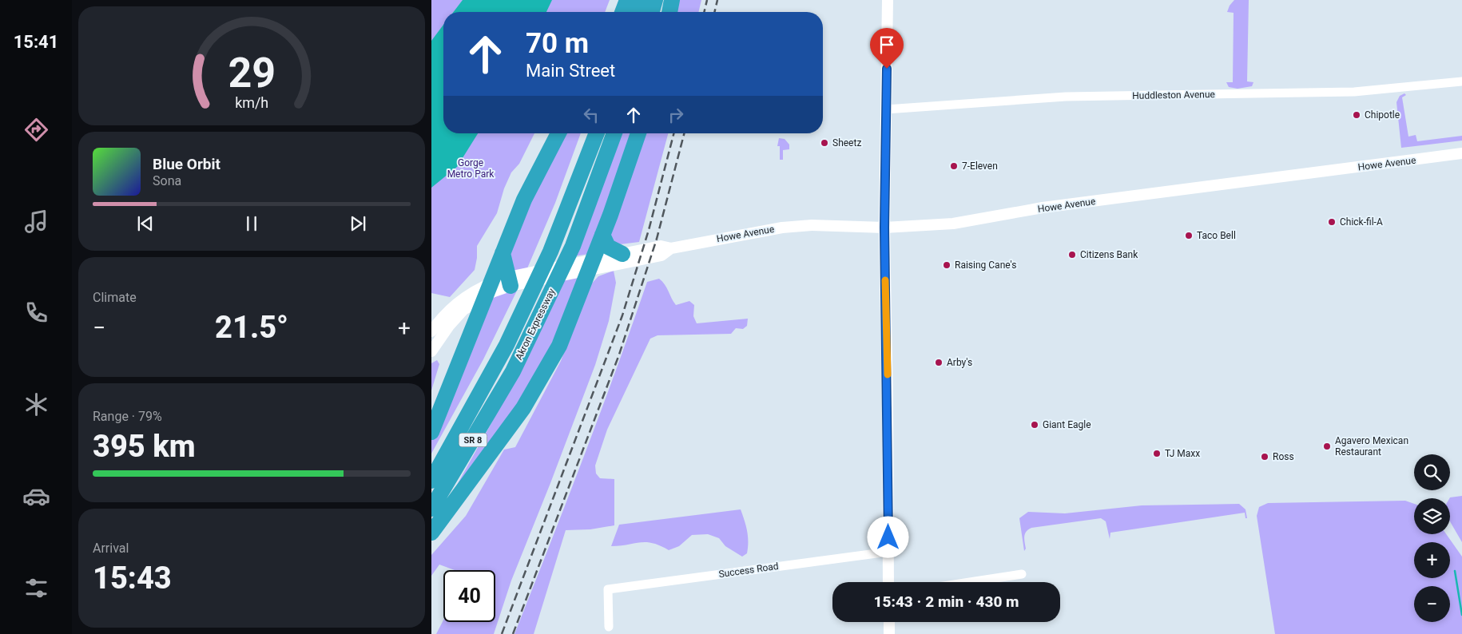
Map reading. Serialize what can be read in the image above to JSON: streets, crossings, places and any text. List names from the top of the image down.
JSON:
{
  "streets": {
    "highway": ["Akron Expressway", "SR 8"],
    "street": ["Huddleston Avenue", "Howe Avenue", "Success Road"]
  },
  "parks": ["Gorge Metro Park"],
  "places": [
    "Chipotle",
    "Sheetz",
    "7-Eleven",
    "Chick-fil-A",
    "Taco Bell",
    "Citizens Bank",
    "Raising Cane's",
    "Arby's",
    "Giant Eagle",
    "Agavero Mexican Restaurant",
    "TJ Maxx",
    "Ross"
  ],
  "page": {
    "tabs": "15:41",
    "turn": ["70 m", "Main Street"],
    "song": ["Blue Orbit", "Sona"],
    "tile": [
      "Climate",
      ["Range · 79%", "395 km"],
      ["Arrival", "15:43"]
    ],
    "heat": ["−", "21.5°", "+"],
    "map_buttons": ["+", "−"],
    "limit": "40",
    "trip": "15:43 · 2 min · 430 m",
    "gauge": ["29", "km/h"]
  }
}
